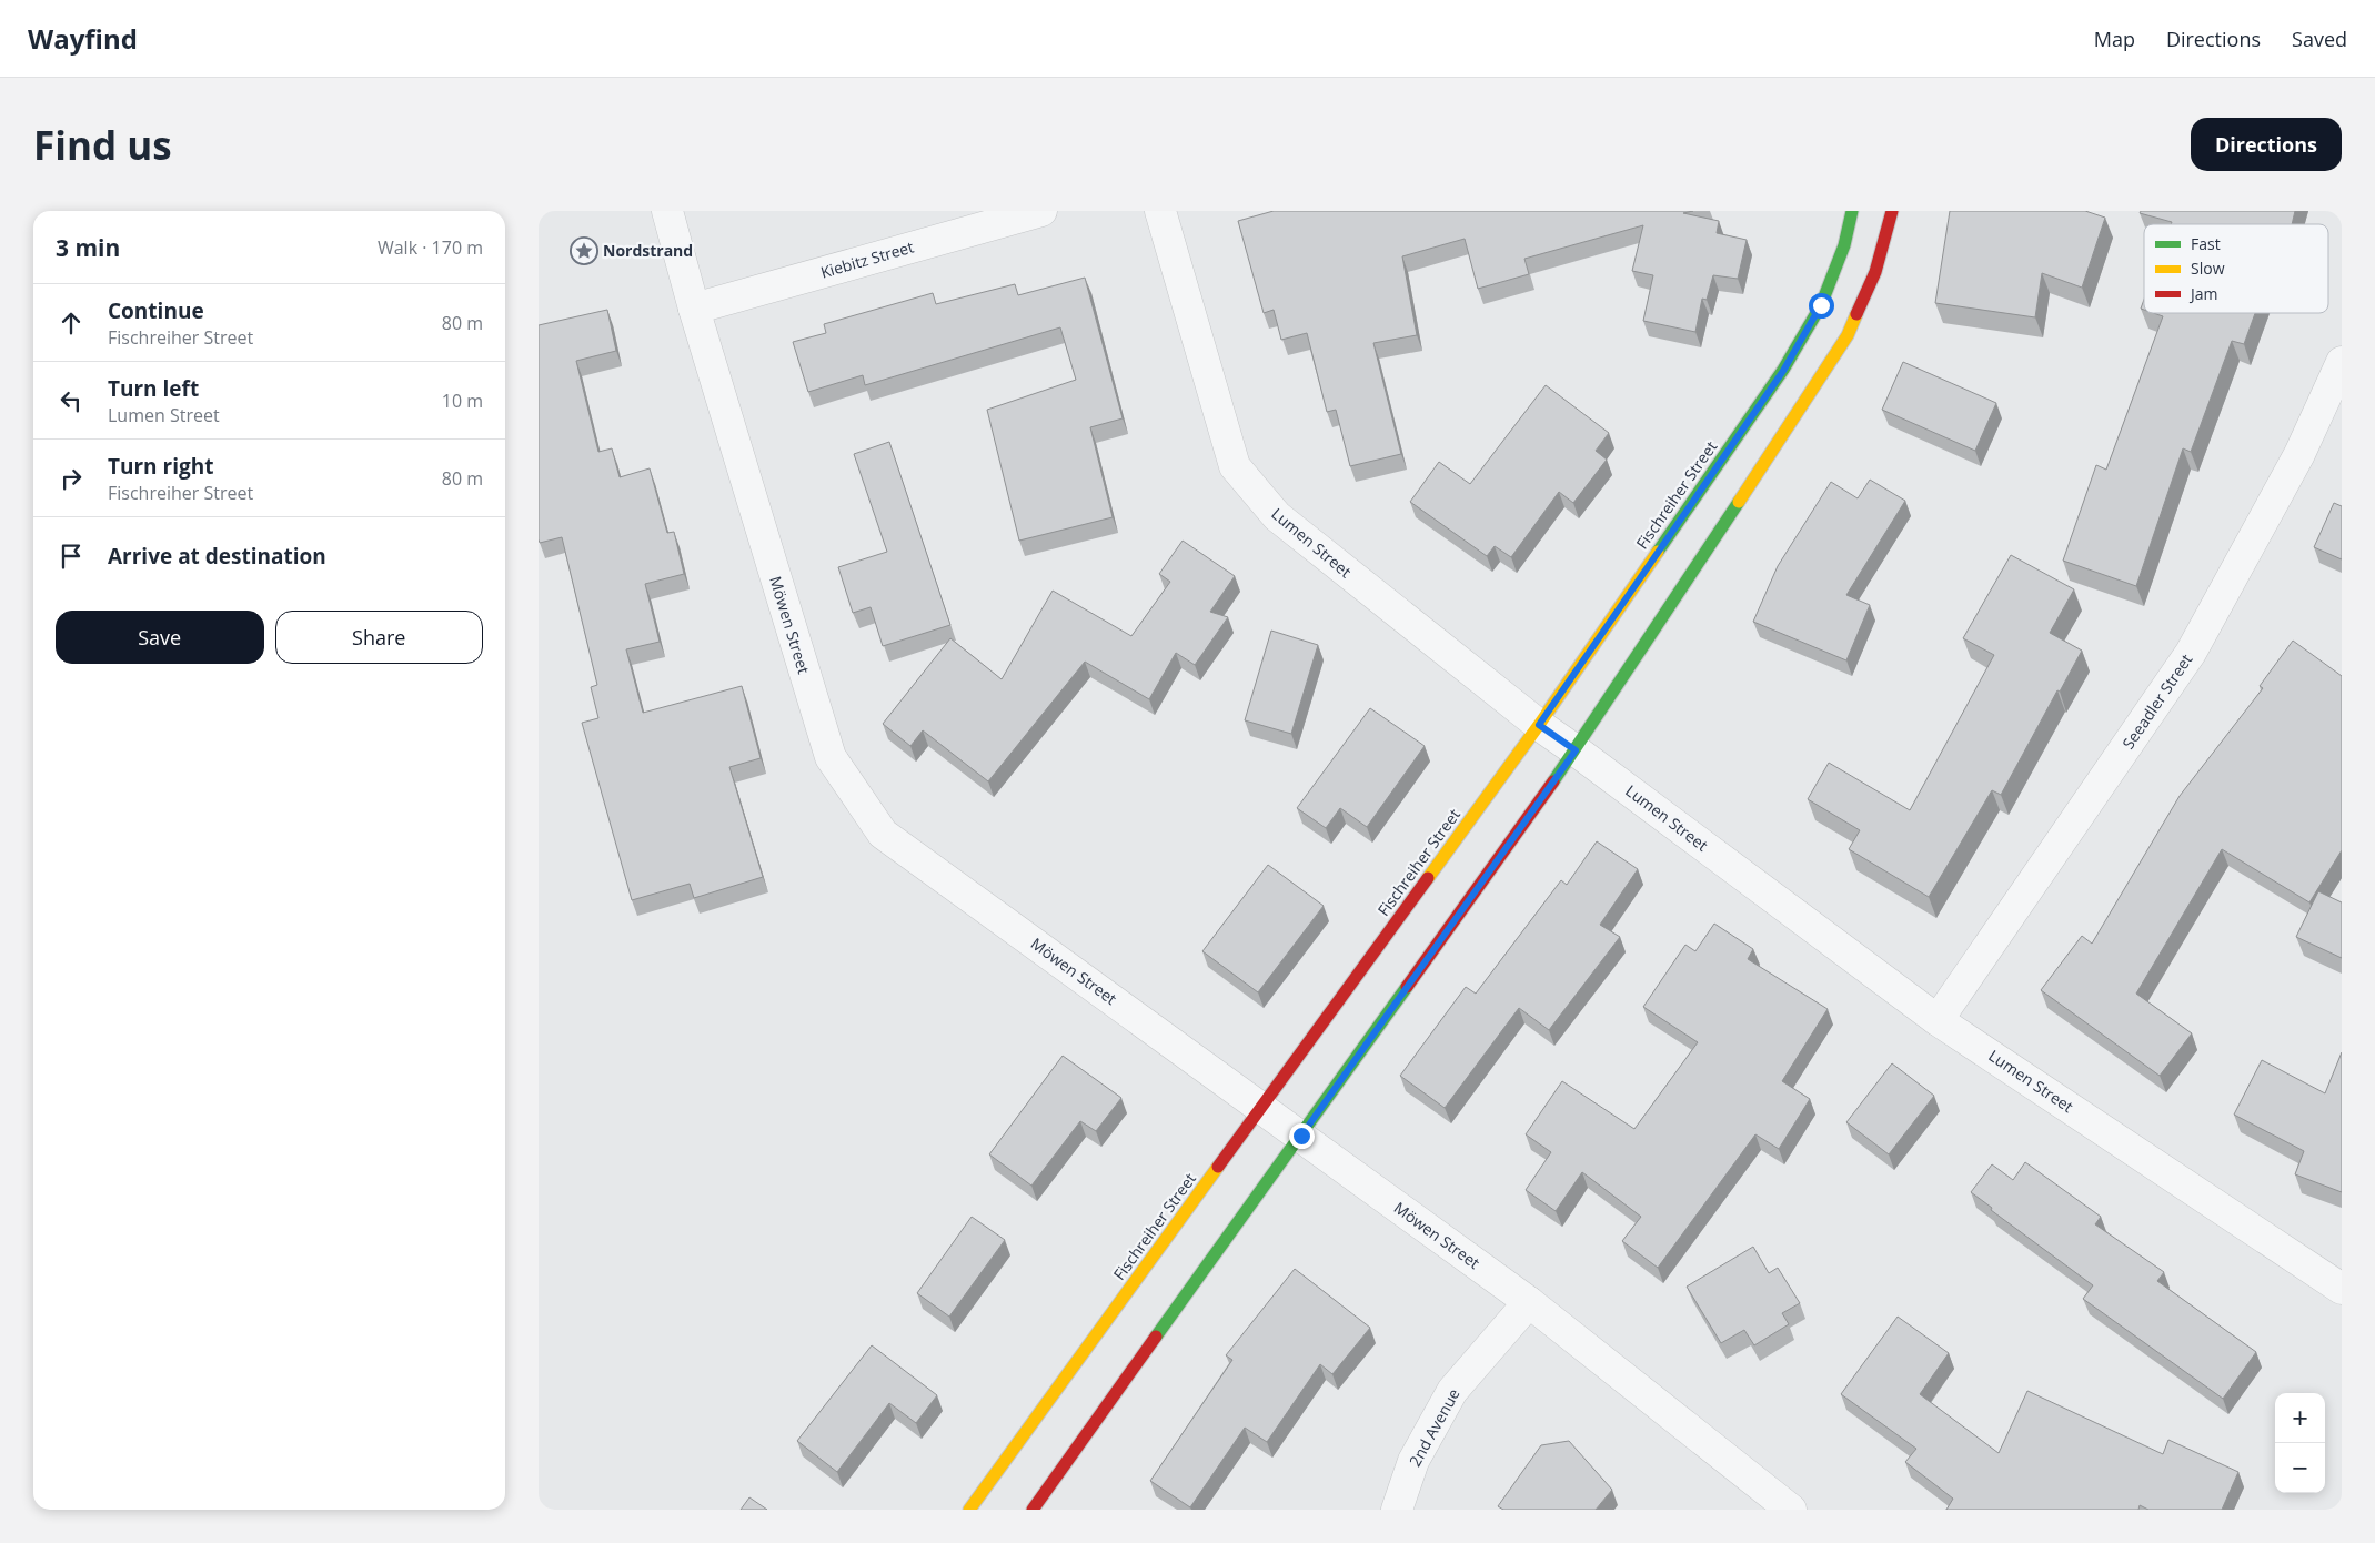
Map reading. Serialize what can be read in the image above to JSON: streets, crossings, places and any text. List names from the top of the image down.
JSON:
{
  "streets": {
    "street": [
      "Kiebitz Street",
      "Fischreiher Street",
      "Lumen Street",
      "Möwen Street",
      "Seeadler Street",
      "2nd Avenue"
    ]
  },
  "crossings": [
    ["Kiebitz Street", "Möwen Street"],
    ["Fischreiher Street", "Lumen Street"],
    ["Fischreiher Street", "Möwen Street"],
    ["Lumen Street", "Seeadler Street"],
    ["Möwen Street", "2nd Avenue"]
  ],
  "places": {
    "place": ["Nordstrand"]
  },
  "legend": ["Fast", "Slow", "Jam"],
  "page": {
    "header": "Wayfind",
    "nav": ["Map", "Directions", "Saved"],
    "buttons": [
      "Directions",
      ["Save", "Share"]
    ],
    "title": "Find us",
    "heading": ["3 min", "Walk · 170 m"],
    "list": [
      ["Continue", "Fischreiher Street", "80 m"],
      ["Turn left", "Lumen Street", "10 m"],
      ["Turn right", "Fischreiher Street", "80 m"],
      "Arrive at destination"
    ],
    "map_buttons": ["+", "−"]
  }
}
